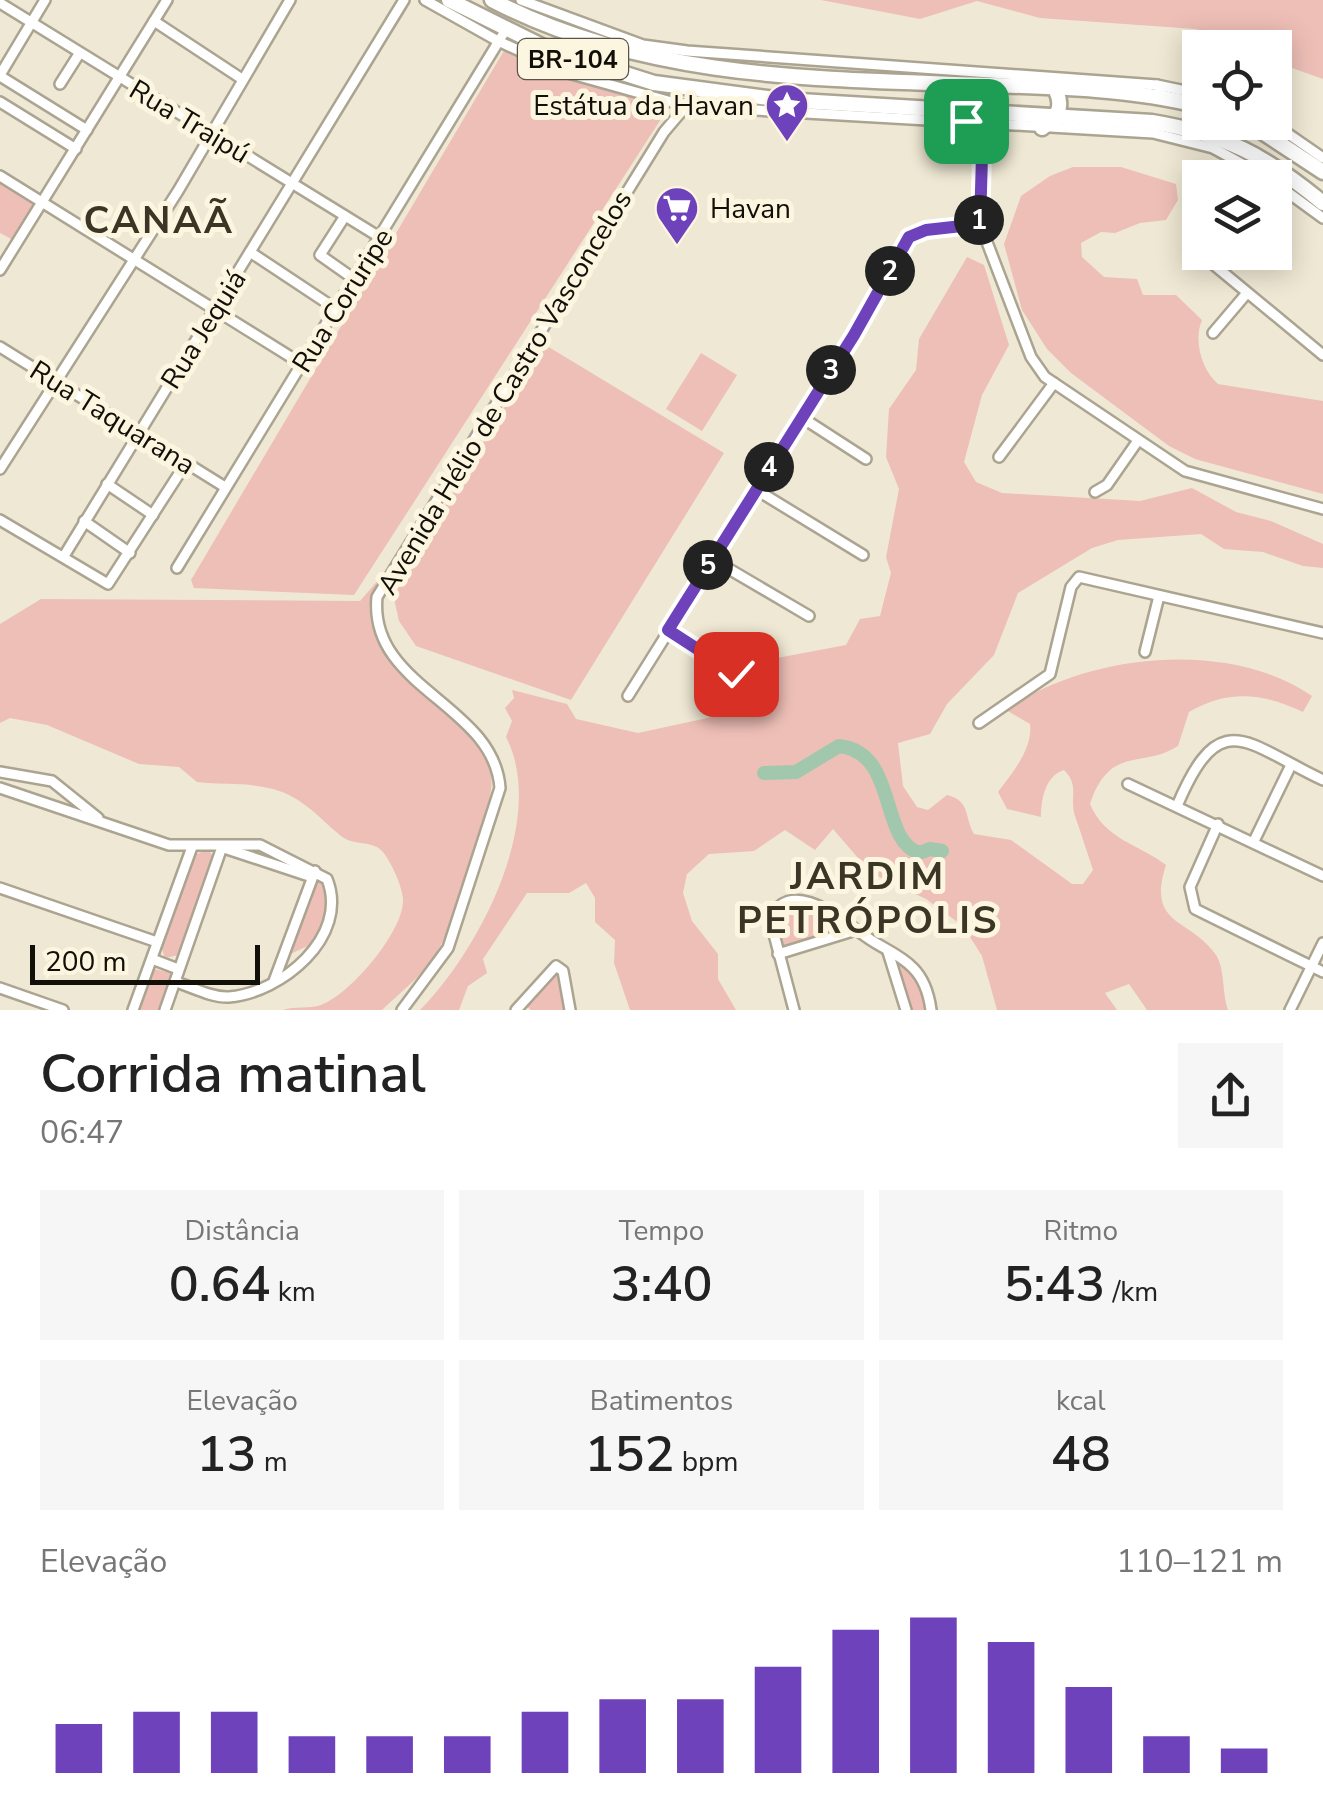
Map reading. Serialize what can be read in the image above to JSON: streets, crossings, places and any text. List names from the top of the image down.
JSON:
{
  "streets": {
    "highway": ["BR-104"],
    "street": [
      "Rua Traipú",
      "Rua Coruripe",
      "Rua Jequiá",
      "Avenida Hélio de Castro Vasconcelos",
      "Rua Taquarana"
    ]
  },
  "crossings": [
    ["BR-104", "Rua Coruripe"],
    ["Rua Traipú", "Rua Coruripe"],
    ["Rua Traipú", "Rua Jequiá"],
    ["Rua Coruripe", "Rua Taquarana"],
    ["Rua Jequiá", "Rua Taquarana"]
  ],
  "districts": ["CANAÃ", "JARDIM PETRÓPOLIS"],
  "places": {
    "place": ["Estátua da Havan"],
    "supermarket": ["Havan"]
  },
  "scale_bar": "200 m",
  "page": {
    "pins": [
      "1",
      "2",
      "3",
      "4",
      "5"
    ],
    "scale": "200 m",
    "heading": ["Corrida matinal", "06:47"],
    "stats": [
      ["Distância", "0.64 km"],
      ["Tempo", "3:40"],
      ["Ritmo", "5:43 /km"],
      ["Elevação", "13 m"],
      ["Batimentos", "152 bpm"],
      ["kcal", "48"]
    ],
    "chart": ["Elevação", "110–121 m"]
  }
}
